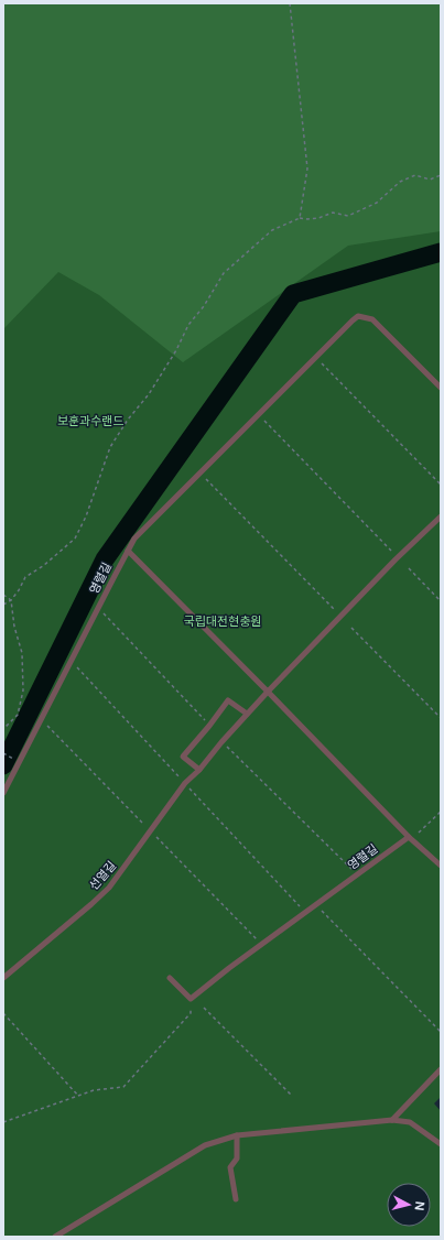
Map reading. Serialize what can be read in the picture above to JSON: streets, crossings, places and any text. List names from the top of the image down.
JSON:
{
  "streets": {
    "lane": ["영렬길", "선열길"]
  },
  "parks": ["보훈과수랜드", "국립대전현충원"],
  "north": "right"
}
